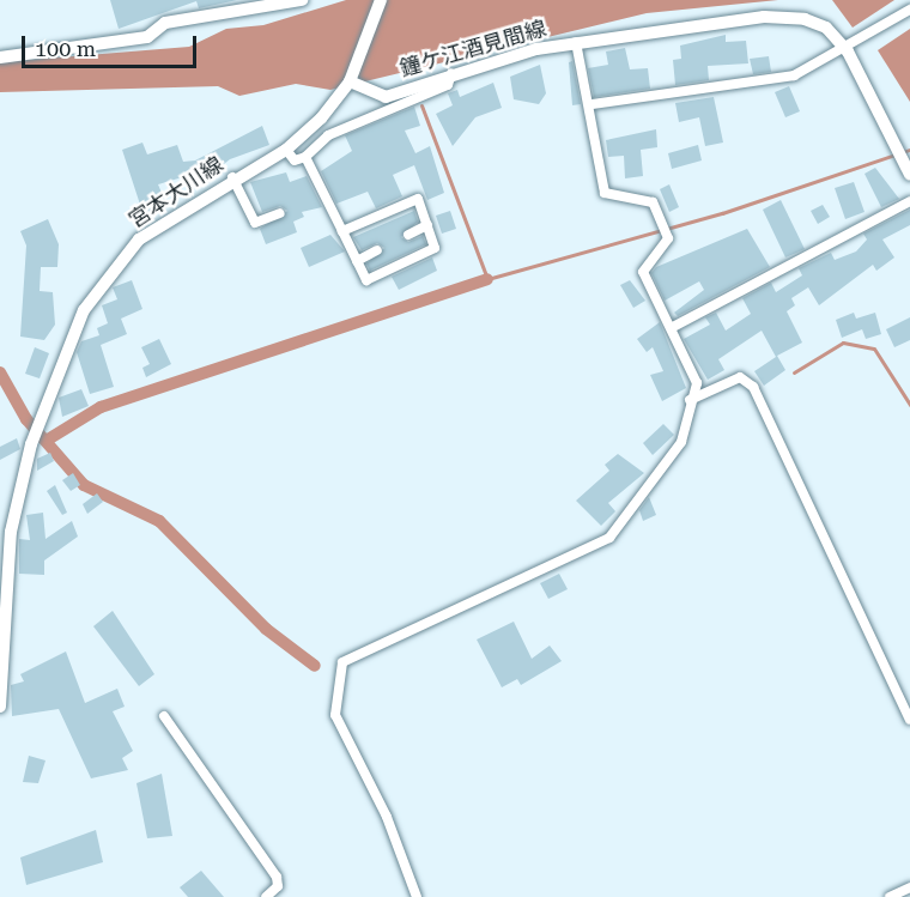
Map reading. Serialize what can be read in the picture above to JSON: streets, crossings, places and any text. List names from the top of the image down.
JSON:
{
  "streets": {
    "main road": ["鐘ケ江酒見間線", "宮本大川線"]
  },
  "crossings": [
    ["鐘ケ江酒見間線", "宮本大川線"]
  ],
  "scale_bar": "100 m"
}
